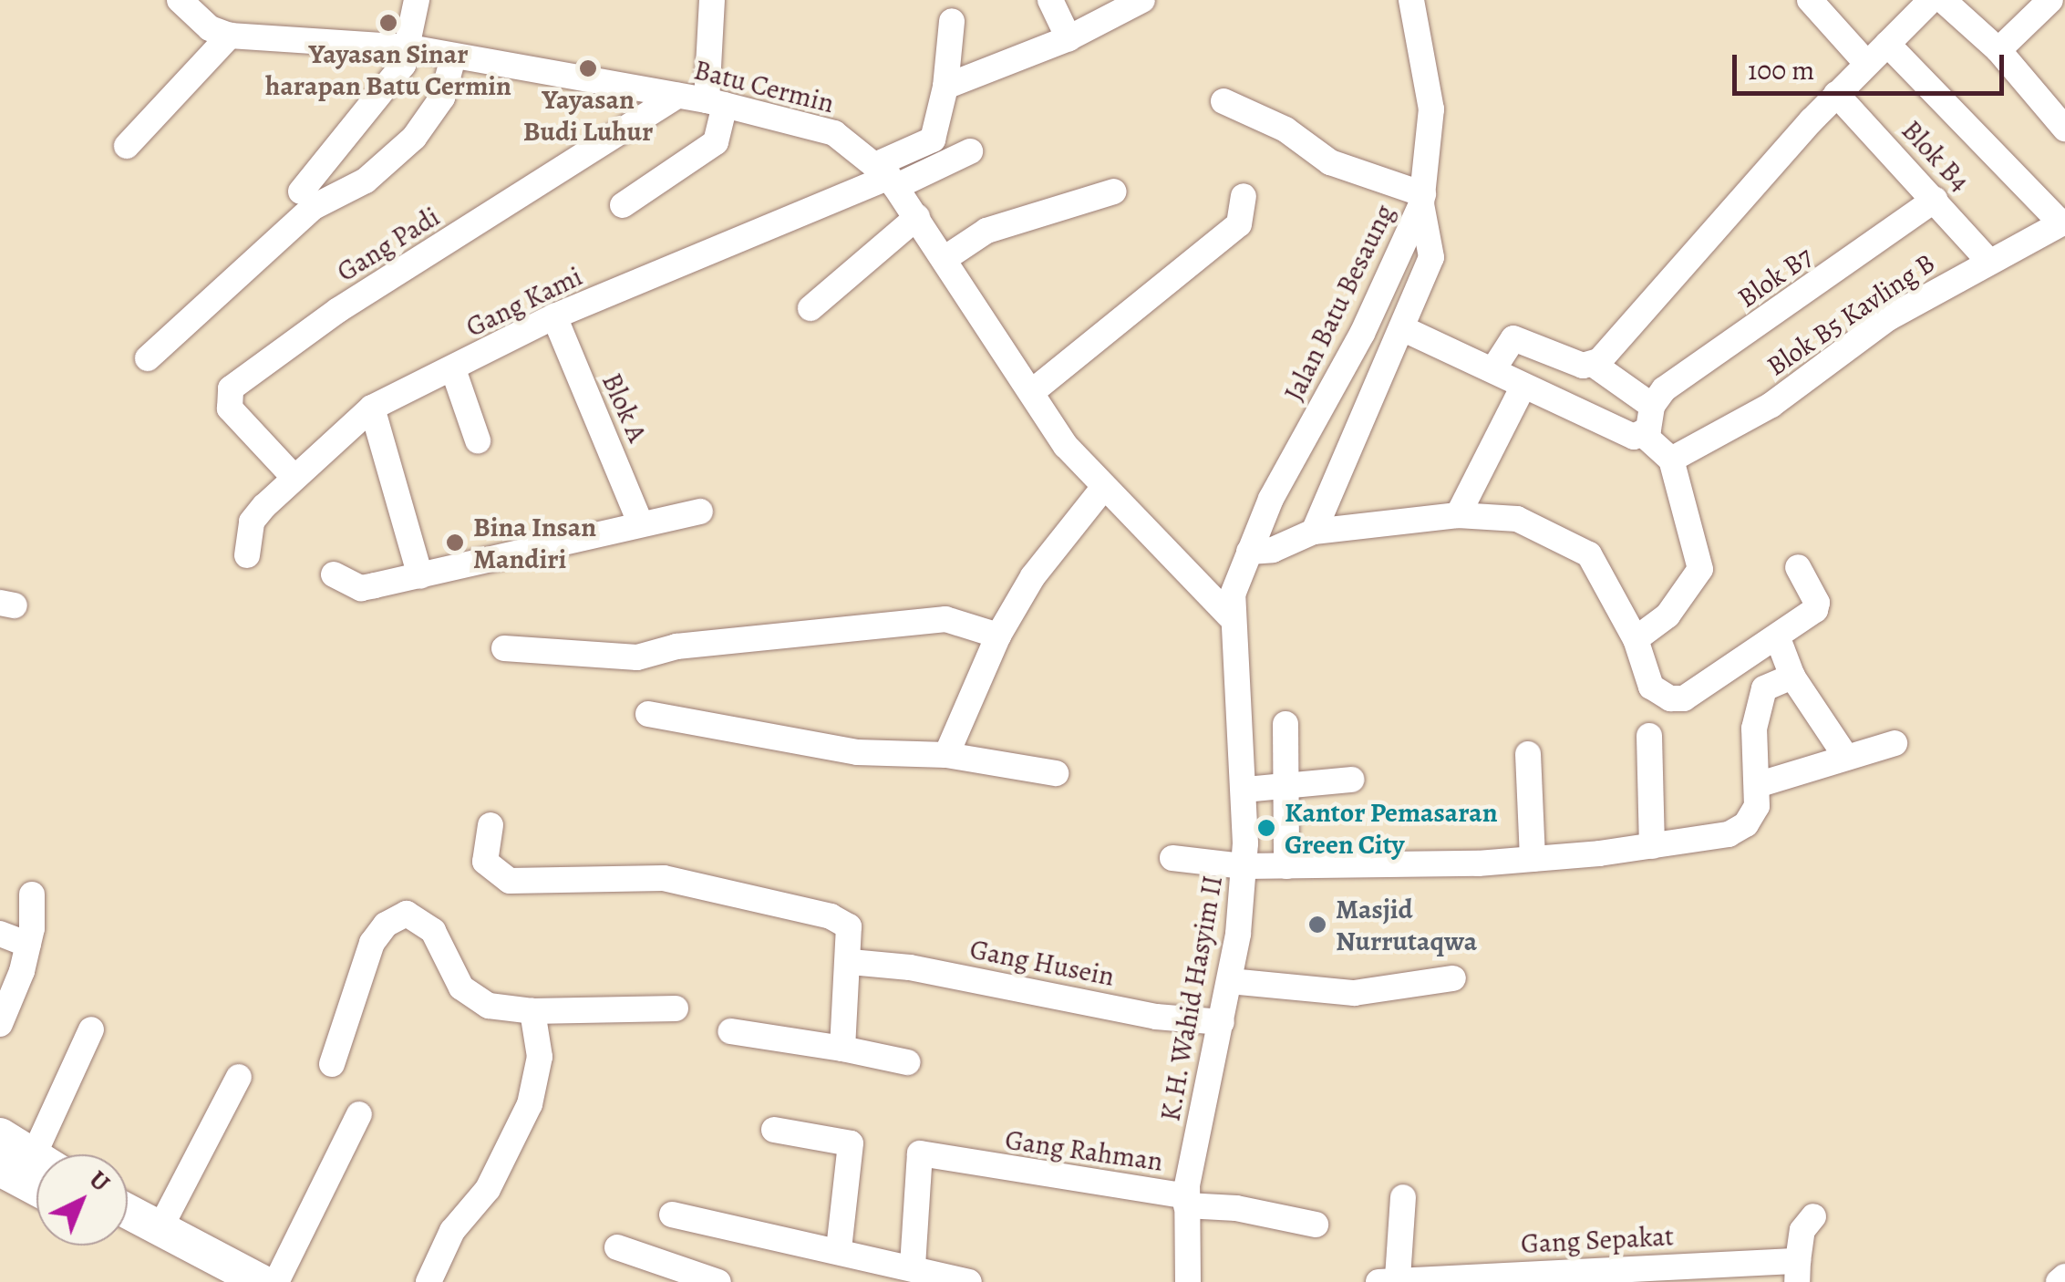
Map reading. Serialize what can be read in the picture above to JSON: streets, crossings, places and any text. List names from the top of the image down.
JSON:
{
  "streets": {
    "street": [
      "Batu Cermin",
      "Blok B4",
      "Gang Padi",
      "Blok B7",
      "Gang Kami",
      "Jalan Batu Besaung",
      "Blok B5 Kavling B",
      "Blok A",
      "Gang Husein",
      "K.H. Wahid Hasyim II",
      "Gang Rahman",
      "Gang Sepakat"
    ]
  },
  "crossings": [
    ["Batu Cermin", "Gang Padi"],
    ["Batu Cermin", "Gang Kami"],
    ["Batu Cermin", "Jalan Batu Besaung"],
    ["Batu Cermin", "K.H. Wahid Hasyim II"],
    ["Blok B4", "Blok B7"],
    ["Blok B4", "Blok B5 Kavling B"],
    ["Gang Padi", "Gang Kami"],
    ["Gang Kami", "Blok A"],
    ["Jalan Batu Besaung", "K.H. Wahid Hasyim II"],
    ["Gang Husein", "K.H. Wahid Hasyim II"],
    ["K.H. Wahid Hasyim II", "Gang Rahman"]
  ],
  "places": [
    "Yayasan Sinar harapan Batu Cermin",
    "Yayasan Budi Luhur",
    "Bina Insan Mandiri",
    "Kantor Pemasaran Green City",
    "Masjid Nurrutaqwa"
  ],
  "scale_bar": "100 m",
  "north": "top right"
}
